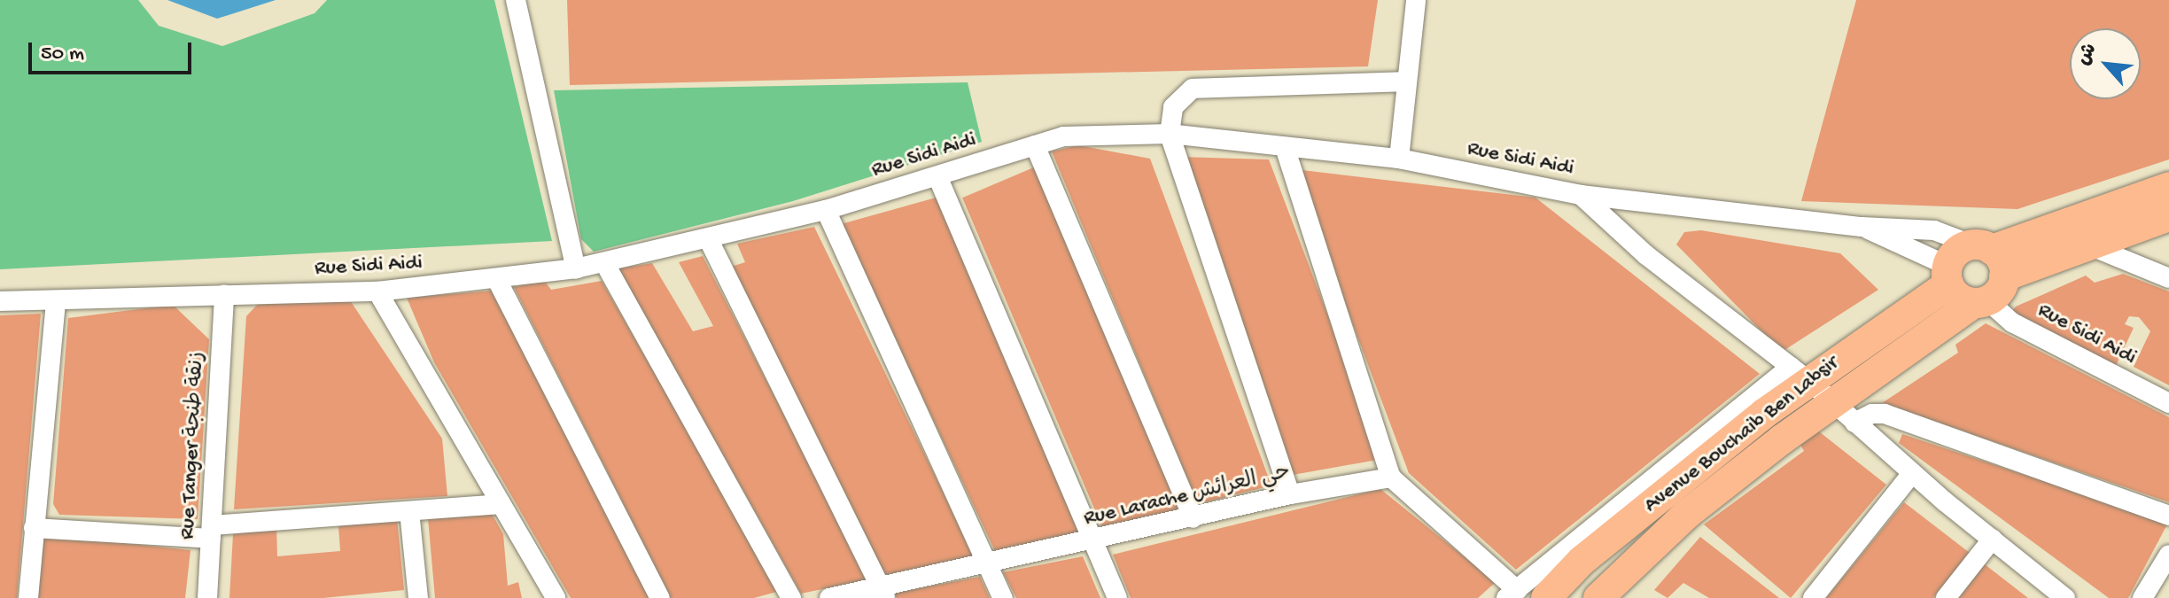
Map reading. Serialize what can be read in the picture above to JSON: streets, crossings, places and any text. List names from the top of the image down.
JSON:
{
  "streets": {
    "main road": ["Avenue Bouchaib Ben Labsir"],
    "street": ["Rue Sidi Aidi", "Rue Tanger زنقة طنجة", "Rue Larache حي العرائش"]
  },
  "crossings": [
    ["Rue Sidi Aidi", "Avenue Bouchaib Ben Labsir"],
    ["Rue Sidi Aidi", "Rue Tanger زنقة طنجة"]
  ],
  "scale_bar": "50 m",
  "north": "top left"
}
